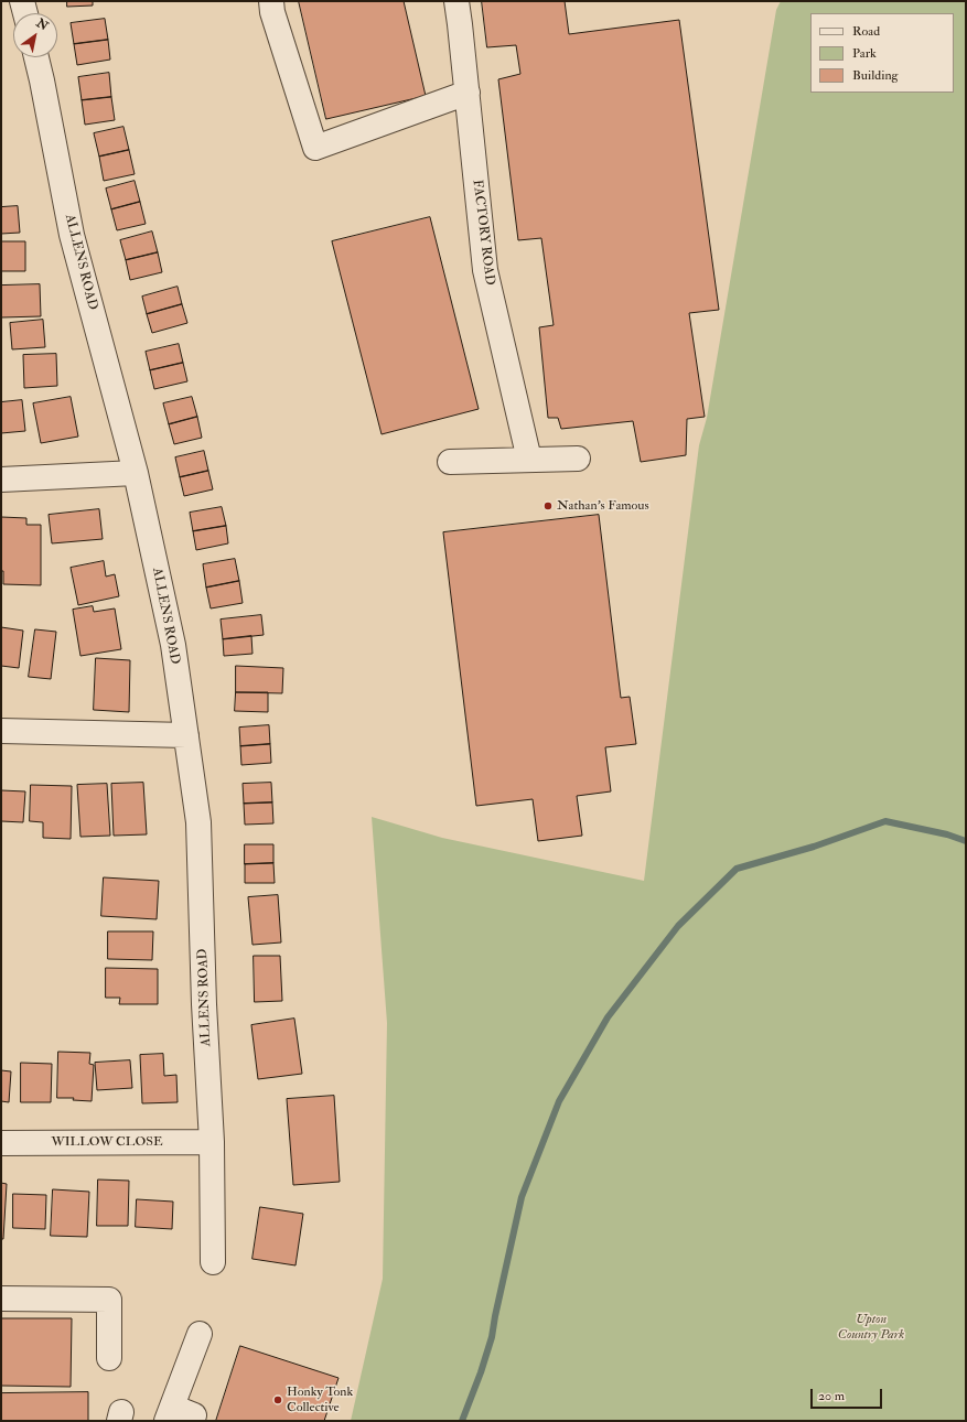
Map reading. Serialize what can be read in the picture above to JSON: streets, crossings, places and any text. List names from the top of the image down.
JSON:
{
  "streets": {
    "street": ["FACTORY ROAD", "ALLENS ROAD", "WILLOW CLOSE"]
  },
  "crossings": [
    ["ALLENS ROAD", "WILLOW CLOSE"]
  ],
  "parks": ["Upton Country Park"],
  "places": ["Nathan's Famous", "Honky Tonk Collective"],
  "legend": ["Road", "Park", "Building"],
  "scale_bar": "20 m",
  "north": "top right"
}
